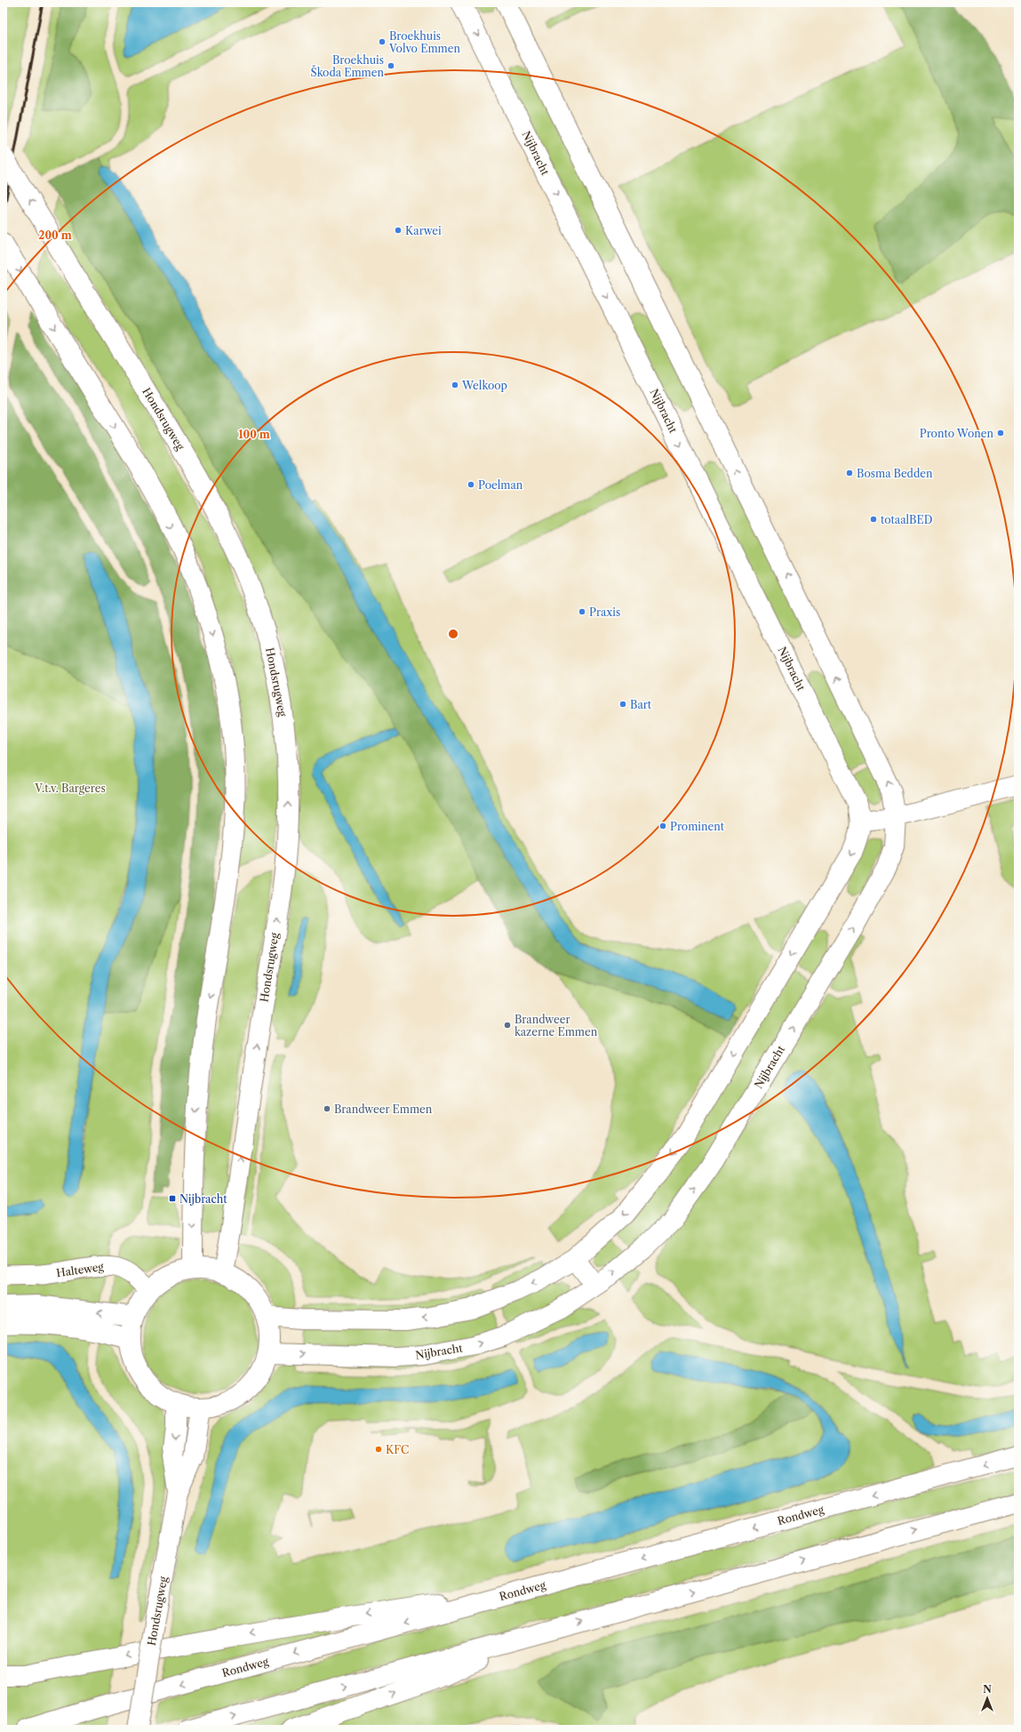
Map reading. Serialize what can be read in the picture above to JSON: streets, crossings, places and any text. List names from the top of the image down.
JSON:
{
  "streets": {
    "main road": [
      "Nijbracht",
      "Hondsrugweg",
      "Halteweg",
      "Rondweg"
    ]
  },
  "parks": ["V.t.v. Bargeres"],
  "places": {
    "other": [
      "Broekhuis Volvo Emmen",
      "Broekhuis Škoda Emmen",
      "Karwei",
      "Welkoop",
      "Pronto Wonen",
      "Bosma Bedden",
      "Poelman",
      "totaalBED",
      "Praxis",
      "Bart",
      "Prominent",
      "Brandweer kazerne Emmen",
      "Brandweer Emmen",
      "KFC"
    ],
    "transit": ["Nijbracht"]
  },
  "north": "top",
  "rings": ["200 m", "100 m"]
}
